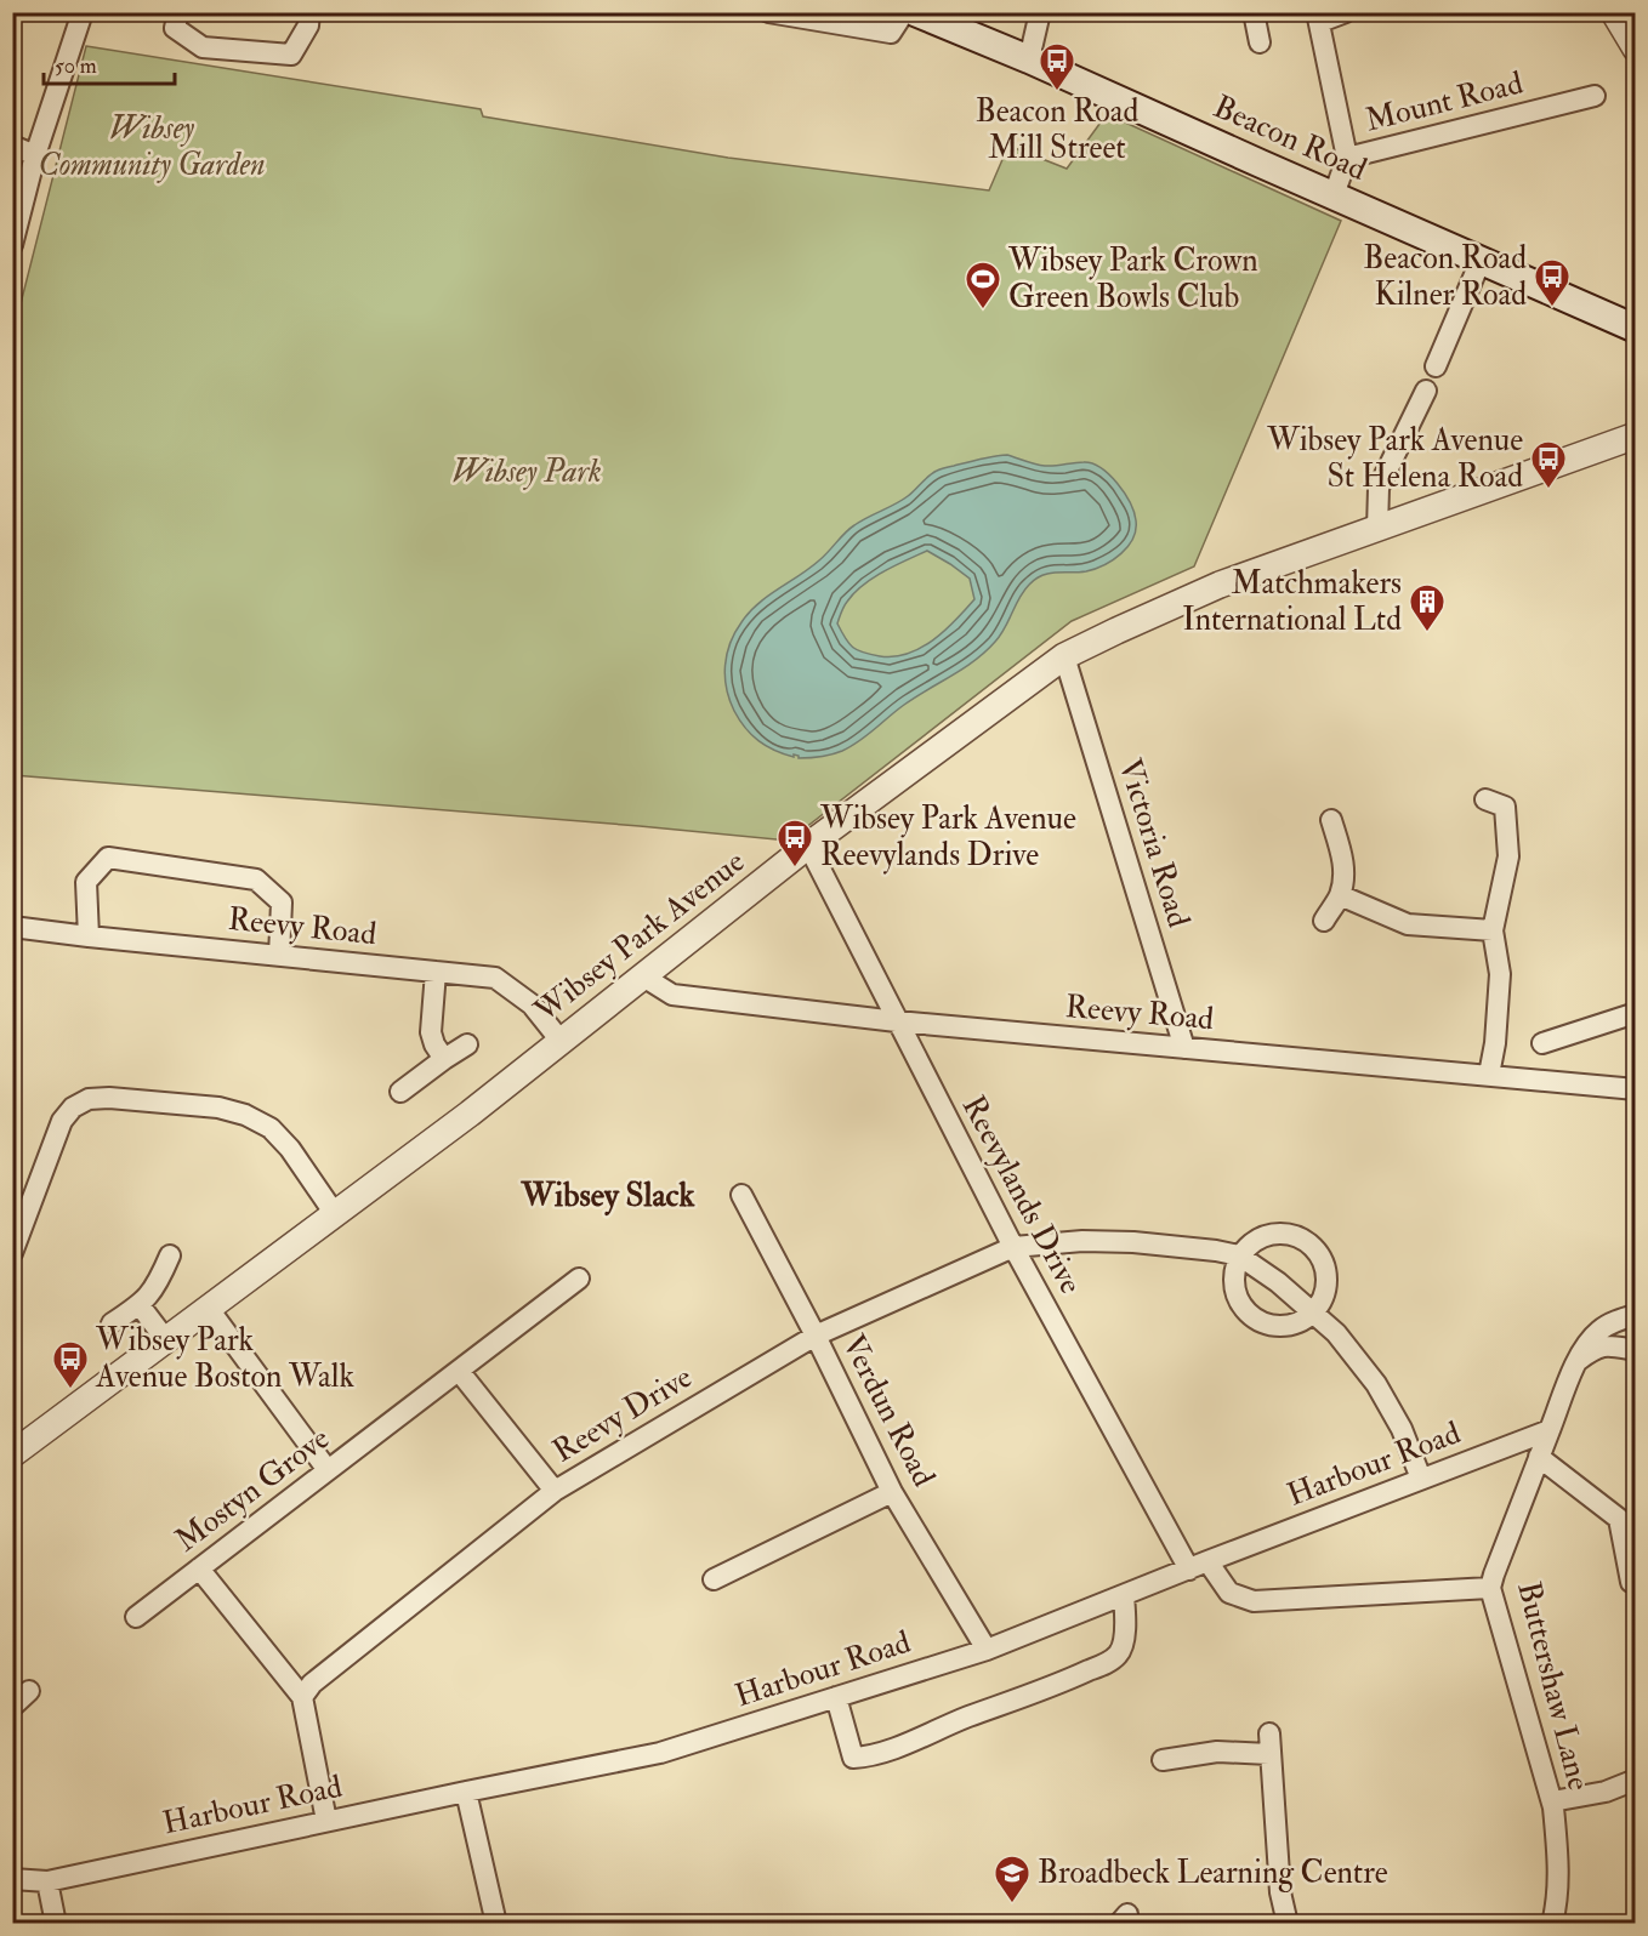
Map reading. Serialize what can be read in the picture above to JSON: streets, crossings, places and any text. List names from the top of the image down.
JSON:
{
  "streets": {
    "main road": ["Beacon Road"],
    "street": [
      "Mount Road",
      "Victoria Road",
      "Reevy Road",
      "Wibsey Park Avenue",
      "Reevylands Drive",
      "Verdun Road",
      "Reevy Drive",
      "Harbour Road",
      "Mostyn Grove",
      "Buttershaw Lane"
    ]
  },
  "crossings": [
    ["Mount Road", "Beacon Road"],
    ["Victoria Road", "Reevy Road"],
    ["Victoria Road", "Wibsey Park Avenue"],
    ["Reevy Road", "Wibsey Park Avenue"],
    ["Reevy Road", "Reevylands Drive"],
    ["Wibsey Park Avenue", "Reevylands Drive"],
    ["Reevylands Drive", "Reevy Drive"],
    ["Reevylands Drive", "Harbour Road"],
    ["Reevylands Drive", "Buttershaw Lane"],
    ["Verdun Road", "Reevy Drive"],
    ["Verdun Road", "Harbour Road"],
    ["Harbour Road", "Buttershaw Lane"]
  ],
  "districts": ["Wibsey Slack"],
  "parks": ["Wibsey Community Garden", "Wibsey Park"],
  "places": {
    "bus stop": [
      "Beacon Road Mill Street",
      "Beacon Road Kilner Road",
      "Wibsey Park Avenue St Helena Road",
      "Wibsey Park Avenue Reevylands Drive",
      "Wibsey Park Avenue Boston Walk"
    ],
    "sports": ["Wibsey Park Crown Green Bowls Club"],
    "building": ["Matchmakers International Ltd"],
    "school or university": ["Broadbeck Learning Centre"]
  },
  "scale_bar": "50 m"
}
